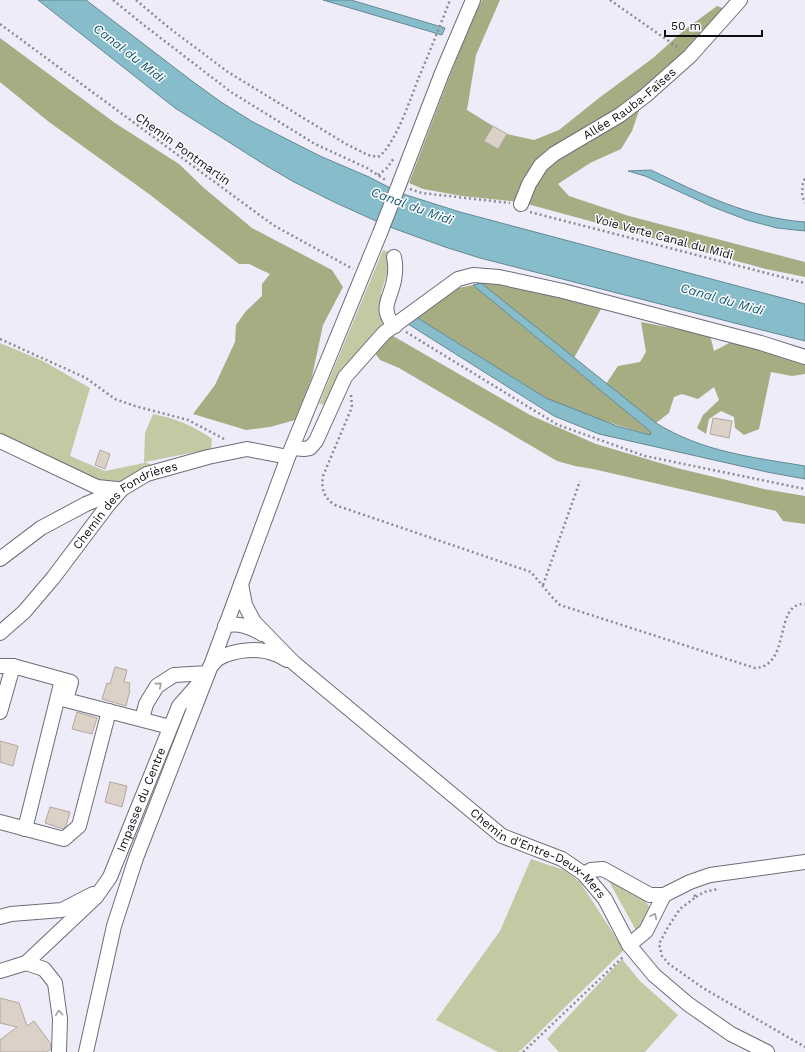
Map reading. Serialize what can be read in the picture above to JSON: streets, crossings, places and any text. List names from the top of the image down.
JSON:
{
  "streets": {
    "street": [
      "Allée Rauba-Faïses",
      "Chemin des Fondrières",
      "Impasse du Centre",
      "Chemin d'Entre-Deux-Mers"
    ],
    "path": ["Chemin Pontmartin", "Voie Verte Canal du Midi"]
  },
  "crossings": [
    ["Allée Rauba-Faïses", "Voie Verte Canal du Midi"],
    ["Impasse du Centre", "Chemin d'Entre-Deux-Mers"]
  ],
  "water": ["Canal du Midi"],
  "scale_bar": "50 m"
}
